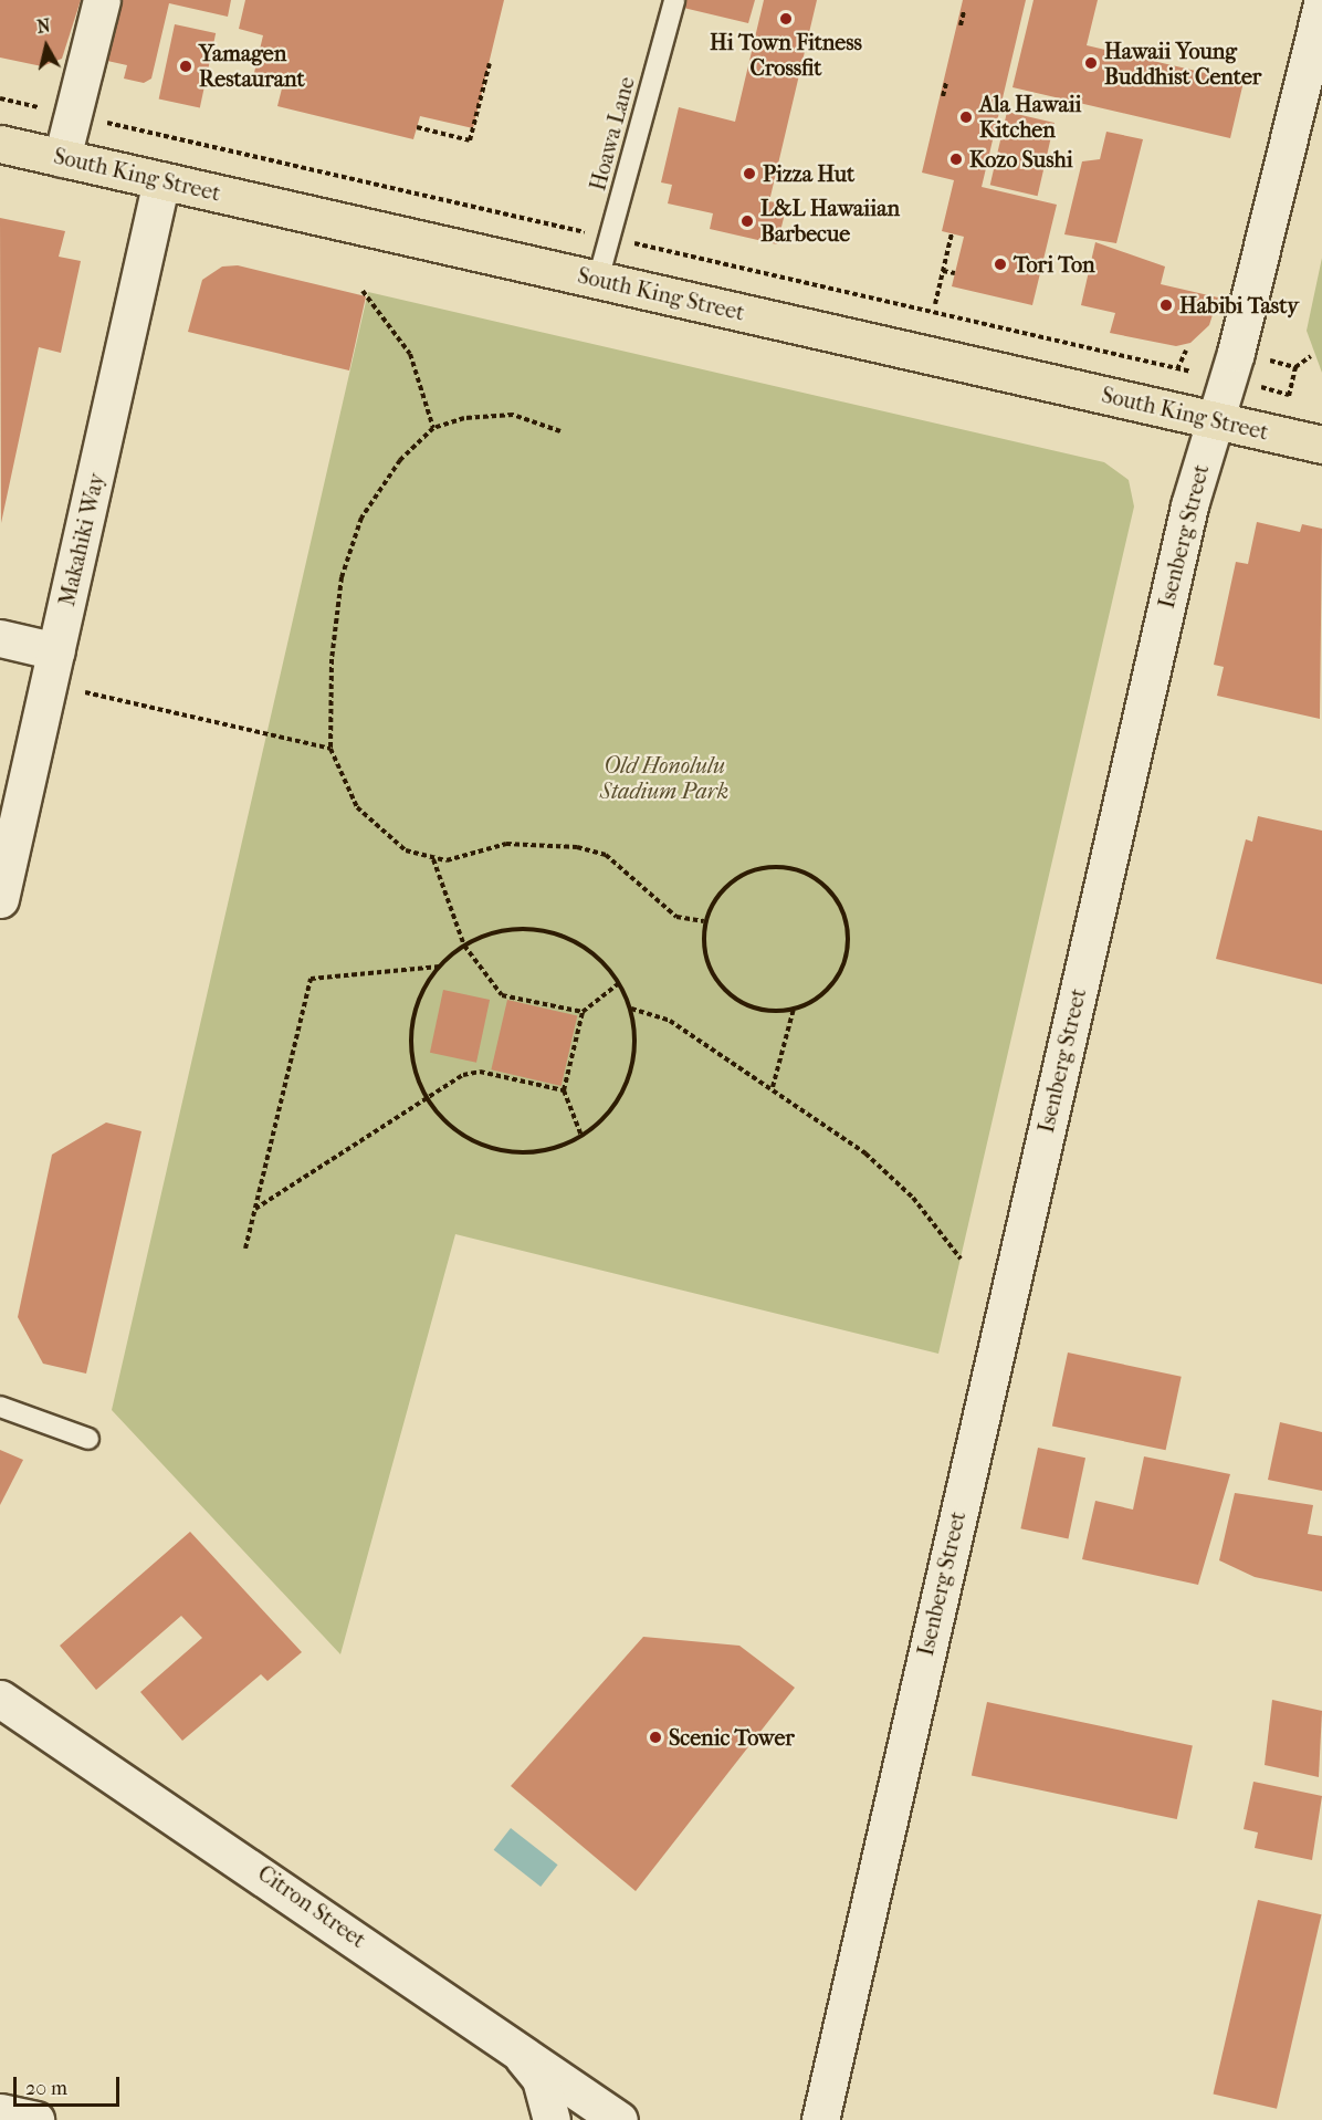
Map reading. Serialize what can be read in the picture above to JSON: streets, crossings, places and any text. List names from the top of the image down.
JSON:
{
  "streets": {
    "main road": ["South King Street"],
    "street": ["Isenberg Street", "Makahiki Way", "Citron Street"],
    "lane": ["Hoawa Lane"]
  },
  "crossings": [
    ["Hoawa Lane", "South King Street"],
    ["South King Street", "Isenberg Street"],
    ["South King Street", "Makahiki Way"]
  ],
  "parks": ["Old Honolulu Stadium Park"],
  "places": [
    "Hi Town Fitness Crossfit",
    "Hawaii Young Buddhist Center",
    "Yamagen Restaurant",
    "Ala Hawaii Kitchen",
    "Kozo Sushi",
    "Pizza Hut",
    "L&L Hawaiian Barbecue",
    "Tori Ton",
    "Habibi Tasty",
    "Scenic Tower"
  ],
  "scale_bar": "20 m",
  "north": "top"
}
